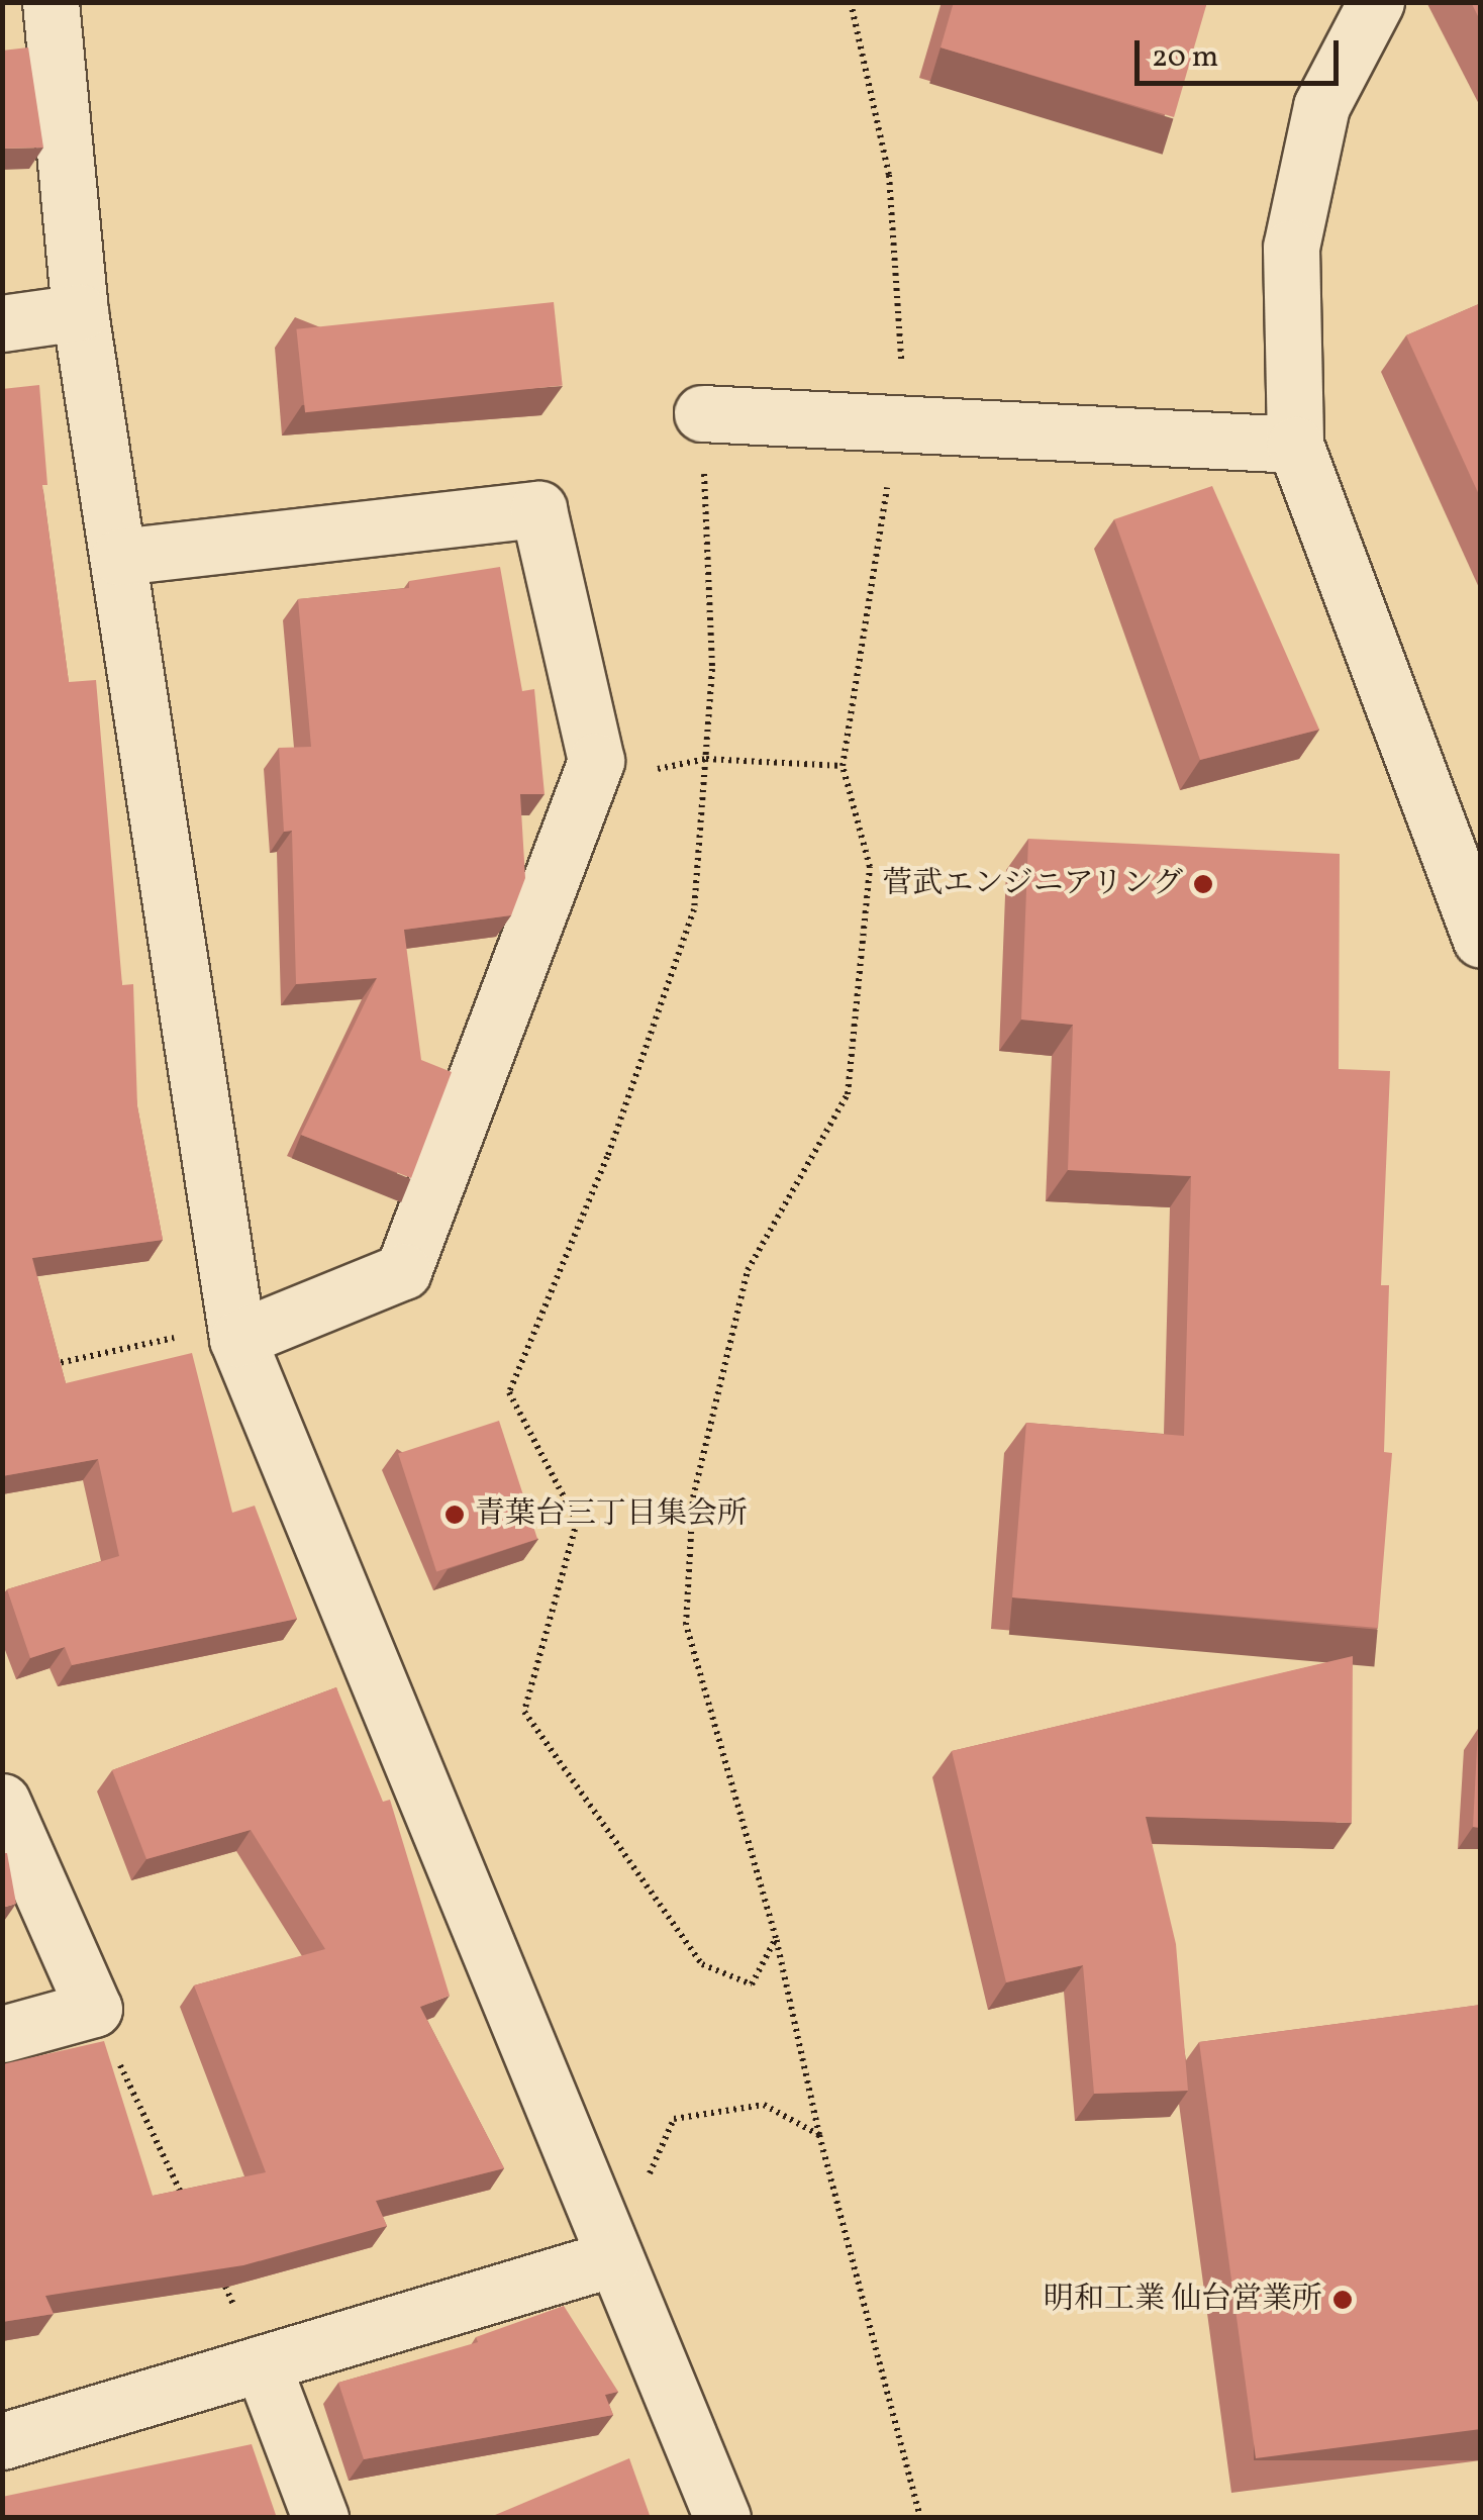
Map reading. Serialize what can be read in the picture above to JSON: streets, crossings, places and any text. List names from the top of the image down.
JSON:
{
  "places": ["菅武エンジニアリング", "青葉台三丁目集会所", "明和工業 仙台営業所"],
  "scale_bar": "20 m"
}
